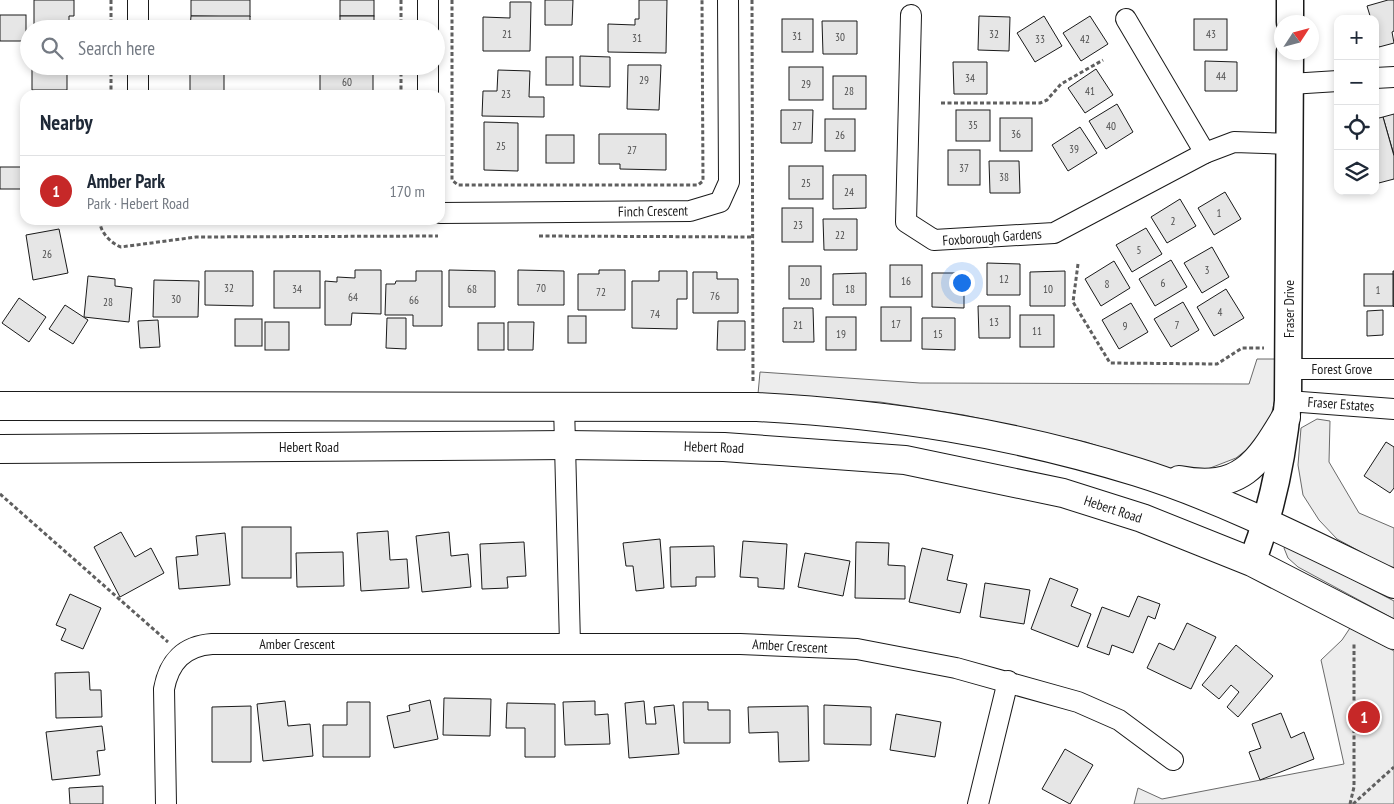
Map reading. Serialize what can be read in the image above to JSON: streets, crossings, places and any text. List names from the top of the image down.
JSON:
{
  "streets": {
    "main road": ["Hebert Road"],
    "street": [
      "Finch Crescent",
      "Foxborough Gardens",
      "Fraser Drive",
      "Forest Grove",
      "Fraser Estates",
      "Amber Crescent"
    ]
  },
  "crossings": [
    ["Fraser Drive", "Forest Grove"],
    ["Fraser Drive", "Fraser Estates"],
    ["Fraser Drive", "Hebert Road"]
  ],
  "house_numbers": [
    "21",
    "32",
    "43",
    "31",
    "30",
    "31",
    "33",
    "42",
    "44",
    "34",
    "29",
    "60",
    "29",
    "28",
    "41",
    "23",
    "35",
    "27",
    "40",
    "36",
    "26",
    "25",
    "39",
    "27",
    "37",
    "38",
    "25",
    "24",
    "1",
    "2",
    "23",
    "22",
    "5",
    "26",
    "3",
    "12",
    "16",
    "20",
    "6",
    "8",
    "32",
    "70",
    "34",
    "68",
    "18",
    "10",
    "1",
    "72",
    "76",
    "64",
    "30",
    "66",
    "28",
    "4",
    "74",
    "13",
    "17",
    "21",
    "7",
    "9",
    "11",
    "19",
    "15"
  ],
  "north": "top right",
  "page": {
    "map_buttons": ["+", "−"],
    "search": "Search here",
    "heading": "Nearby",
    "list": [
      {
        "mark": "1",
        "name": "Amber Park",
        "note": "Park · Hebert Road",
        "value": "170 m"
      }
    ],
    "pins": "1"
  }
}
